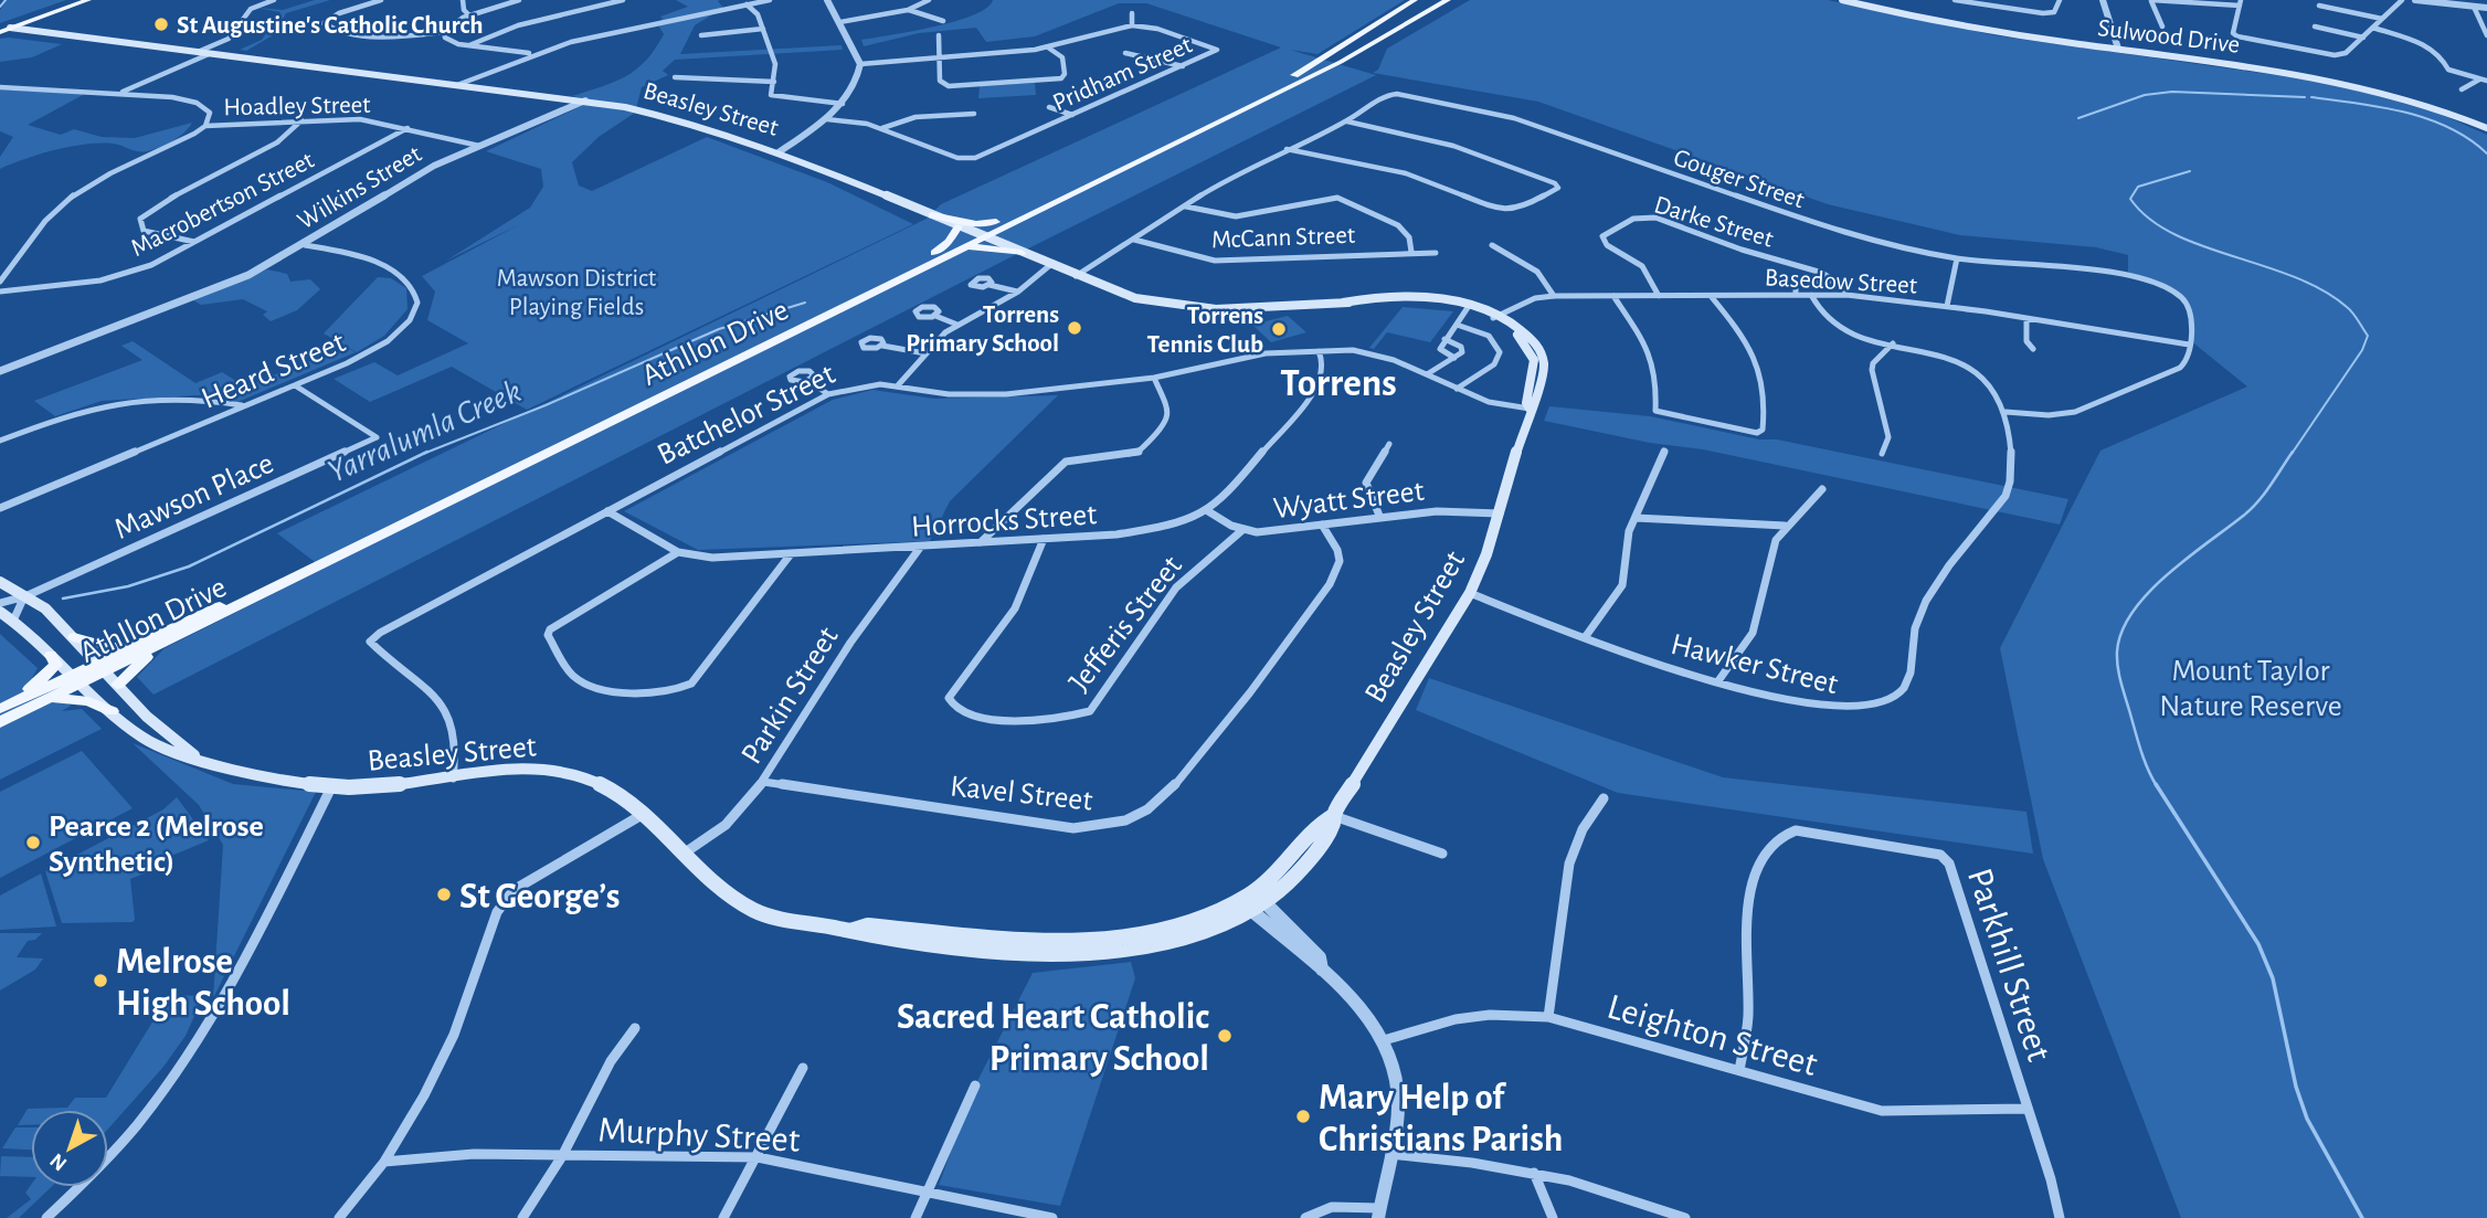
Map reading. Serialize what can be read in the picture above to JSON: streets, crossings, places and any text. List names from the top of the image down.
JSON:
{
  "streets": {
    "main road": ["Sulwood Drive", "Beasley Street", "Athllon Drive"],
    "street": [
      "Pridham Street",
      "Hoadley Street",
      "Gouger Street",
      "Wilkins Street",
      "Macrobertson Street",
      "Darke Street",
      "McCann Street",
      "Basedow Street",
      "Heard Street",
      "Batchelor Street",
      "Mawson Place",
      "Wyatt Street",
      "Horrocks Street",
      "Jefferis Street",
      "Hawker Street",
      "Parkin Street",
      "Kavel Street",
      "Parkhill Street",
      "Leighton Street",
      "Murphy Street"
    ]
  },
  "crossings": [
    ["Hoadley Street", "Wilkins Street"],
    ["Hoadley Street", "Macrobertson Street"],
    ["Beasley Street", "Gouger Street"],
    ["Beasley Street", "Wilkins Street"],
    ["Beasley Street", "Basedow Street"],
    ["Beasley Street", "Athllon Drive"],
    ["Beasley Street", "Batchelor Street"],
    ["Beasley Street", "Mawson Place"],
    ["Beasley Street", "Wyatt Street"],
    ["Beasley Street", "Hawker Street"],
    ["Beasley Street", "Parkin Street"],
    ["Gouger Street", "McCann Street"],
    ["Gouger Street", "Basedow Street"],
    ["Wilkins Street", "Heard Street"],
    ["Darke Street", "Basedow Street"],
    ["Basedow Street", "Hawker Street"],
    ["Heard Street", "Mawson Place"],
    ["Batchelor Street", "Horrocks Street"],
    ["Wyatt Street", "Horrocks Street"],
    ["Wyatt Street", "Jefferis Street"],
    ["Wyatt Street", "Kavel Street"],
    ["Horrocks Street", "Jefferis Street"],
    ["Horrocks Street", "Parkin Street"],
    ["Parkin Street", "Kavel Street"],
    ["Parkhill Street", "Leighton Street"]
  ],
  "districts": ["Torrens"],
  "water": ["Yarralumla Creek"],
  "parks": ["Mawson District Playing Fields", "Mount Taylor Nature Reserve"],
  "places": [
    "St Augustine's Catholic Church",
    "Torrens Primary School",
    "Torrens Tennis Club",
    "Pearce 2 (Melrose Synthetic)",
    "St George’s",
    "Melrose High School",
    "Sacred Heart Catholic Primary School",
    "Mary Help of Christians Parish"
  ],
  "north": "bottom left"
}
